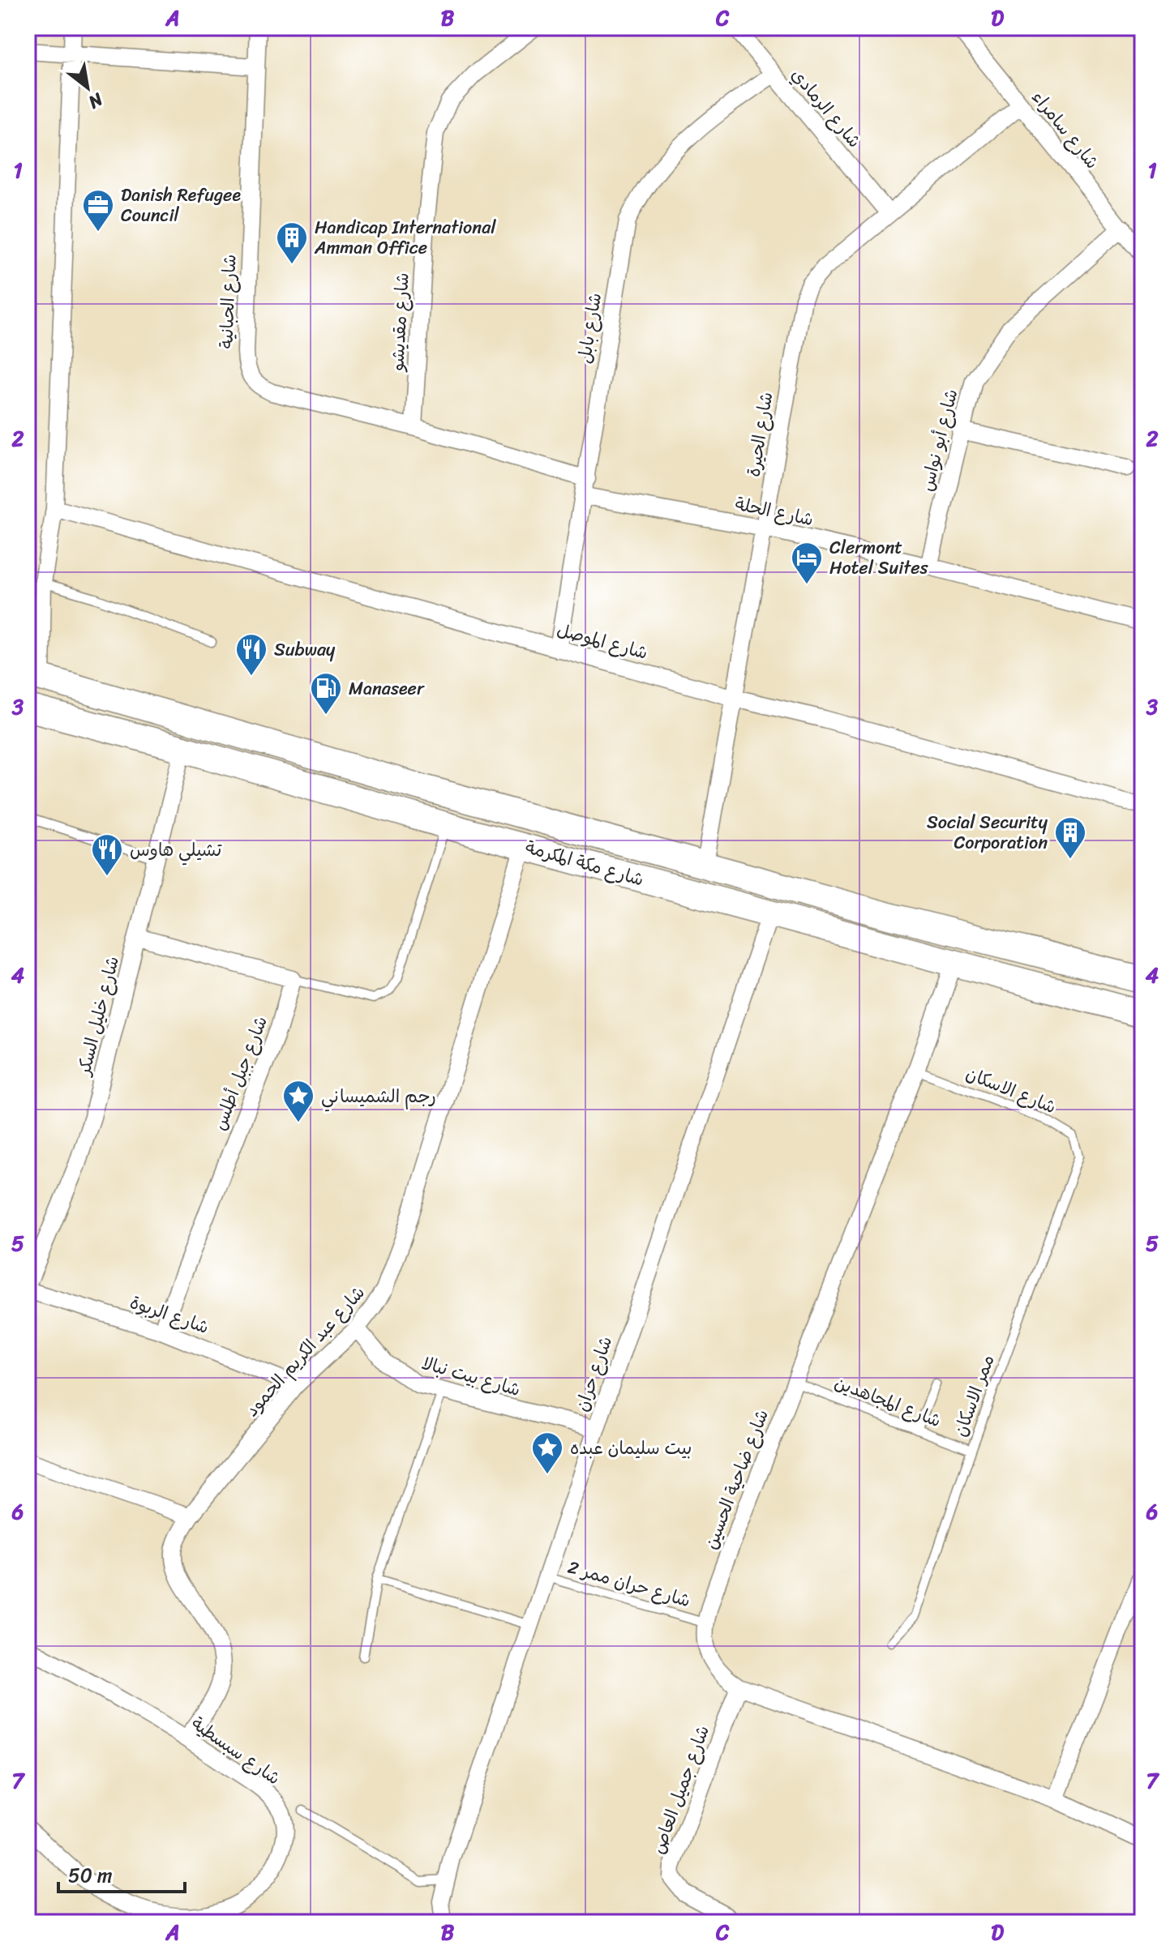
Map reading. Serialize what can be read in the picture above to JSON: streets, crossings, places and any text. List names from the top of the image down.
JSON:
{
  "streets": {
    "main road": ["شارع مكة المكرمة"],
    "street": [
      "شارع الرمادي",
      "شارع سامراء",
      "شارع الحبانية",
      "شارع مقديشو",
      "شارع بابل",
      "شارع الحيرة",
      "شارع أبو نواس",
      "شارع الحلة",
      "شارع الموصل",
      "شارع خليل السكر",
      "شارع جبل أطلس",
      "شارع الربوة",
      "شارع عبد الكريم الحمود",
      "شارع حران",
      "شارع بيت نبالا",
      "شارع ضاحية الحسين",
      "شارع سبسطية",
      "شارع جميل العاص"
    ],
    "lane": [
      "شارع الاسكان",
      "ممر الاسكان",
      "شارع المجاهدين",
      "شارع حران ممر 2"
    ]
  },
  "crossings": [
    ["شارع الرمادي", "شارع بابل"],
    ["شارع الرمادي", "شارع الحيرة"],
    ["شارع سامراء", "شارع الحيرة"],
    ["شارع سامراء", "شارع أبو نواس"],
    ["شارع الحبانية", "شارع مقديشو"],
    ["شارع الحبانية", "شارع بابل"],
    ["شارع الحبانية", "شارع الحلة"],
    ["شارع بابل", "شارع الحلة"],
    ["شارع بابل", "شارع الموصل"],
    ["شارع الحيرة", "شارع الحلة"],
    ["شارع الحيرة", "شارع الموصل"],
    ["شارع الحيرة", "شارع مكة المكرمة"],
    ["شارع أبو نواس", "شارع الحلة"],
    ["شارع مكة المكرمة", "شارع خليل السكر"],
    ["شارع مكة المكرمة", "شارع عبد الكريم الحمود"],
    ["شارع مكة المكرمة", "شارع حران"],
    ["شارع مكة المكرمة", "شارع ضاحية الحسين"],
    ["شارع جبل أطلس", "شارع الربوة"],
    ["شارع الاسكان", "ممر الاسكان"],
    ["شارع الاسكان", "شارع ضاحية الحسين"],
    ["شارع الربوة", "شارع عبد الكريم الحمود"],
    ["شارع عبد الكريم الحمود", "شارع بيت نبالا"],
    ["شارع عبد الكريم الحمود", "شارع سبسطية"],
    ["شارع حران", "شارع بيت نبالا"],
    ["شارع حران", "شارع حران ممر 2"],
    ["ممر الاسكان", "شارع المجاهدين"],
    ["شارع المجاهدين", "شارع ضاحية الحسين"],
    ["شارع ضاحية الحسين", "شارع حران ممر 2"]
  ],
  "places": {
    "office": ["Danish Refugee Council"],
    "building": ["Handicap International Amman Office", "Social Security Corporation"],
    "hotel": ["Clermont Hotel Suites"],
    "restaurant": ["Subway", "تشيلي هاوس"],
    "fuel station": ["Manaseer"],
    "place": ["رجم الشميساني", "بيت سليمان عبده"]
  },
  "scale_bar": "50 m",
  "north": "bottom right",
  "grid": {
    "columns": [
      "A",
      "B",
      "C",
      "D"
    ],
    "rows": [
      "1",
      "2",
      "3",
      "4",
      "5",
      "6",
      "7"
    ]
  }
}
